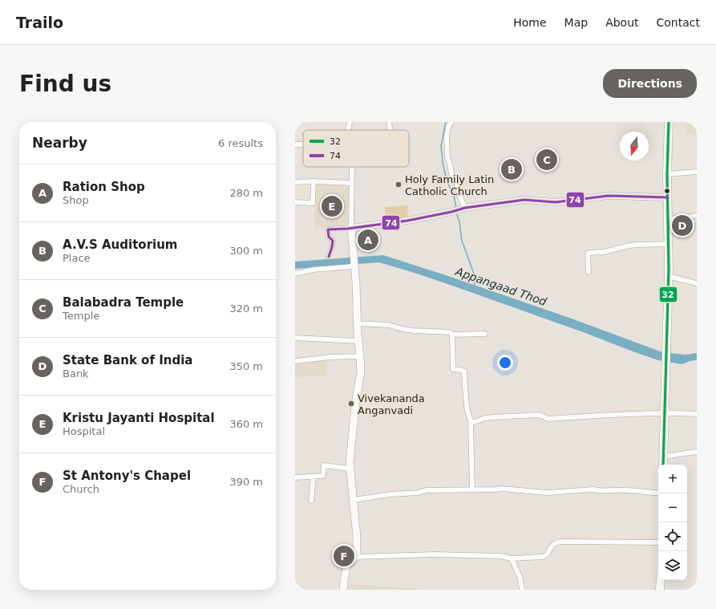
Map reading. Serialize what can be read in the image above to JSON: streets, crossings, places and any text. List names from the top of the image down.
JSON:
{
  "water": ["Appangaad Thod"],
  "places": ["Holy Family Latin Catholic Church", "Vivekananda Anganvadi"],
  "lines": ["transit line 32", "transit line 74"],
  "legend": ["32", "74"],
  "north": "bottom",
  "page": {
    "header": "Trailo",
    "nav": [
      "Home",
      "Map",
      "About",
      "Contact"
    ],
    "buttons": "Directions",
    "title": "Find us",
    "heading": ["Nearby", "6 results"],
    "pins": [
      "C",
      "B",
      "E",
      "D",
      "A",
      "F"
    ],
    "list": [
      {
        "mark": "A",
        "name": "Ration Shop",
        "note": "Shop",
        "value": "280 m"
      },
      {
        "mark": "B",
        "name": "A.V.S Auditorium",
        "note": "Place",
        "value": "300 m"
      },
      {
        "mark": "C",
        "name": "Balabadra Temple",
        "note": "Temple",
        "value": "320 m"
      },
      {
        "mark": "D",
        "name": "State Bank of India",
        "note": "Bank",
        "value": "350 m"
      },
      {
        "mark": "E",
        "name": "Kristu Jayanti Hospital",
        "note": "Hospital",
        "value": "360 m"
      },
      {
        "mark": "F",
        "name": "St Antony's Chapel",
        "note": "Church",
        "value": "390 m"
      }
    ],
    "map_buttons": ["+", "−"]
  }
}
